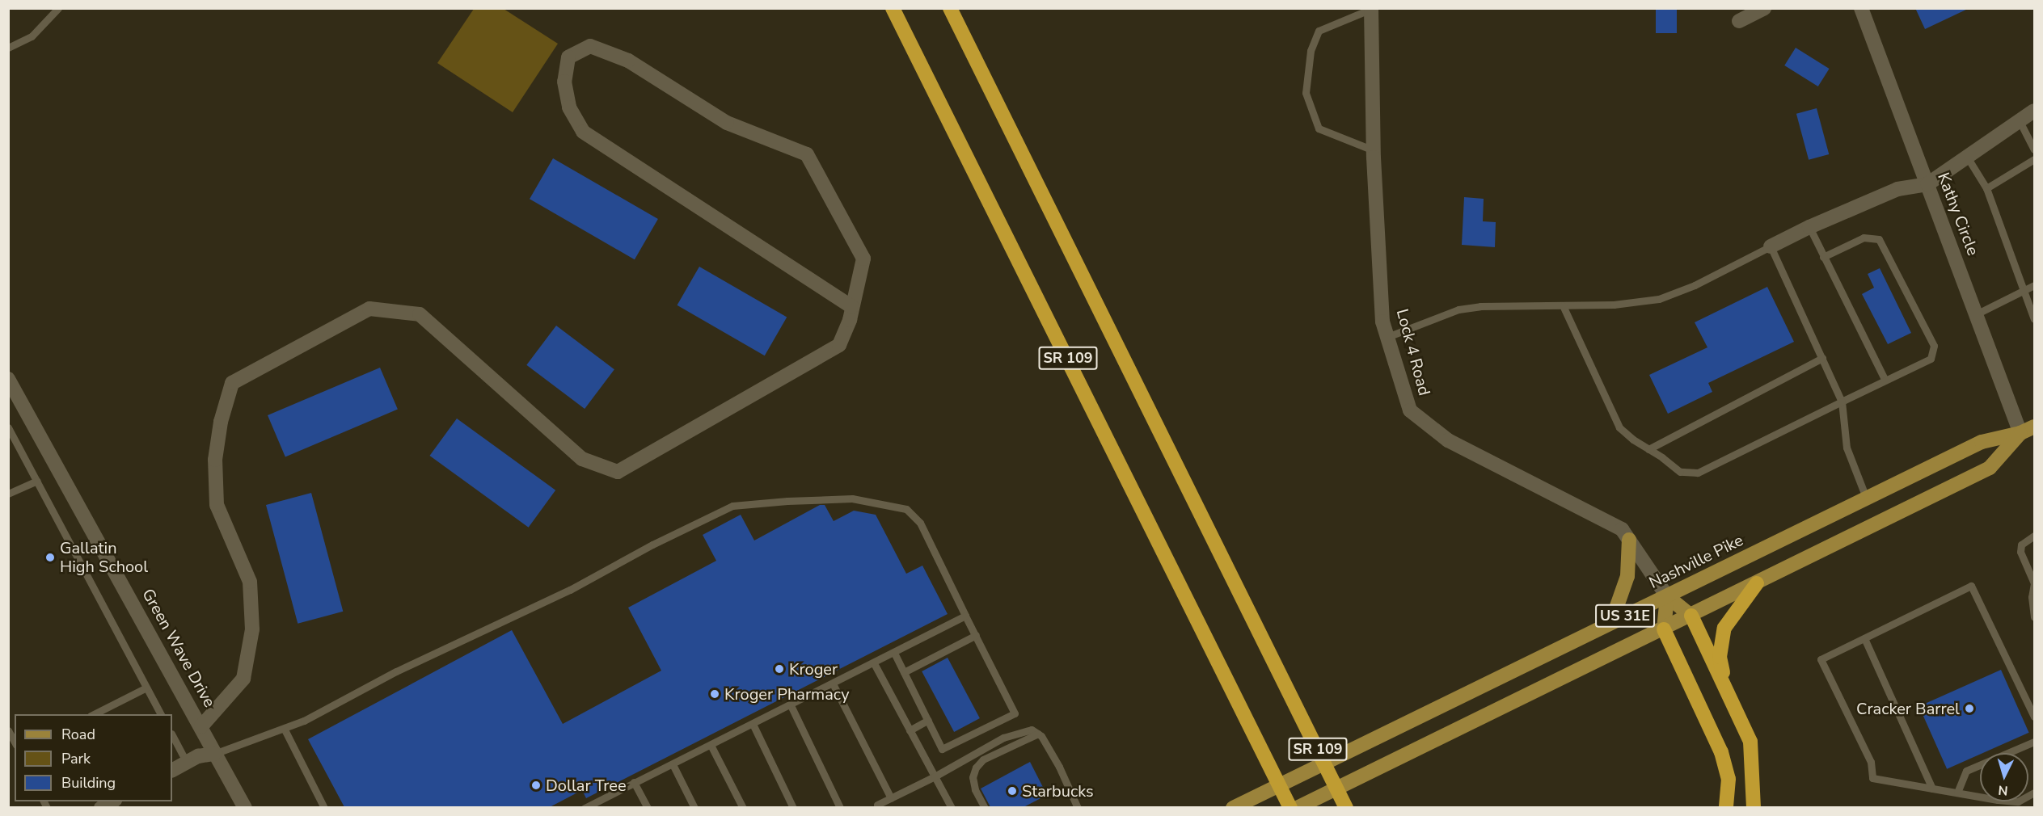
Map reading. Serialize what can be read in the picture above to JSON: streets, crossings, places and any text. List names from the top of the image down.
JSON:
{
  "streets": {
    "highway": ["SR 109"],
    "main road": ["Nashville Pike", "US 31E"],
    "street": ["Kathy Circle", "Lock 4 Road", "Green Wave Drive"]
  },
  "crossings": [
    ["Kathy Circle", "Nashville Pike"],
    ["Lock 4 Road", "Nashville Pike"]
  ],
  "places": [
    "Gallatin High School",
    "Kroger",
    "Kroger Pharmacy",
    "Cracker Barrel",
    "Dollar Tree",
    "Starbucks"
  ],
  "legend": ["Road", "Park", "Building"],
  "north": "bottom"
}
